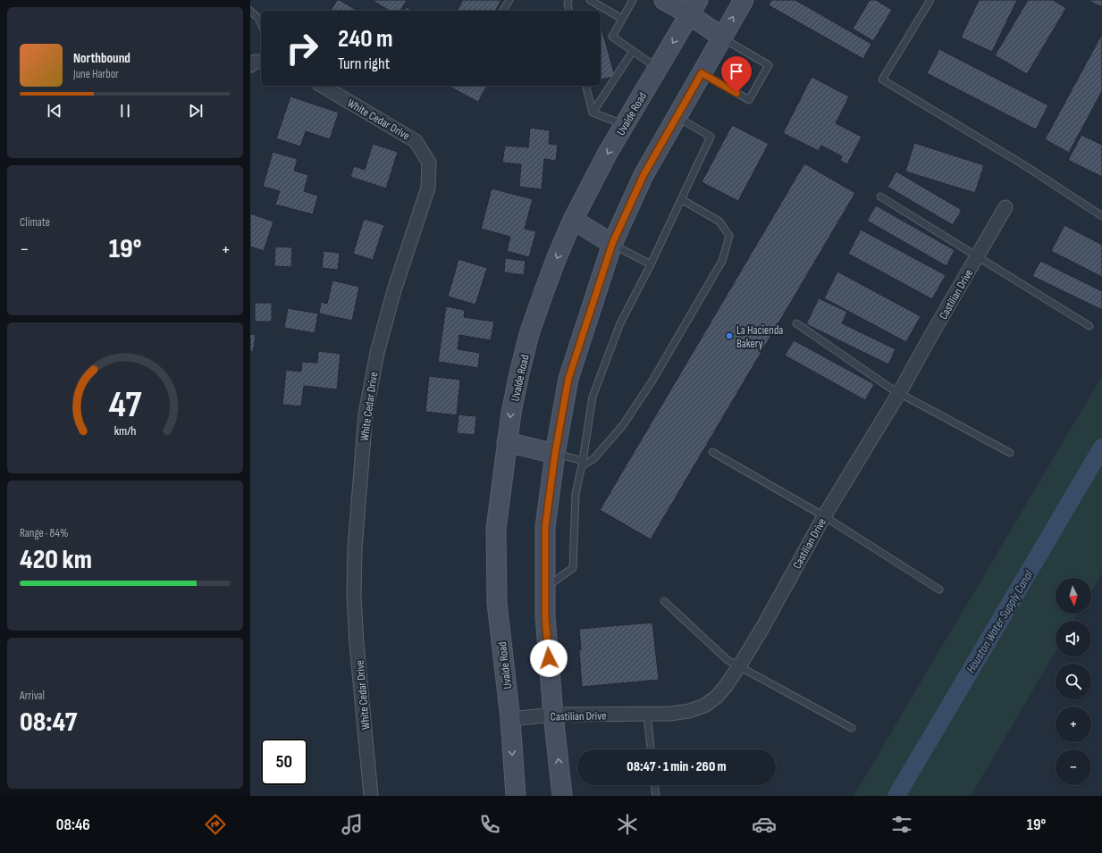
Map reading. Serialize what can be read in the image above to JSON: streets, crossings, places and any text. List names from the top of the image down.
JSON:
{
  "streets": {
    "main road": ["Uvalde Road"],
    "street": ["White Cedar Drive", "Castilian Drive"]
  },
  "crossings": [
    ["Uvalde Road", "Castilian Drive"]
  ],
  "water": ["Houston Water Supply Canal"],
  "places": ["La Hacienda Bakery"],
  "north": "bottom",
  "page": {
    "turn": ["240 m", "Turn right"],
    "song": ["Northbound", "June Harbor"],
    "tile": [
      "Climate",
      ["Range · 84%", "420 km"],
      ["Arrival", "08:47"]
    ],
    "heat": ["−", "19°", "+"],
    "map_buttons": ["+", "−"],
    "limit": "50",
    "trip": "08:47 · 1 min · 260 m",
    "tabs": ["08:46", "19°"],
    "gauge": ["47", "km/h"]
  }
}
